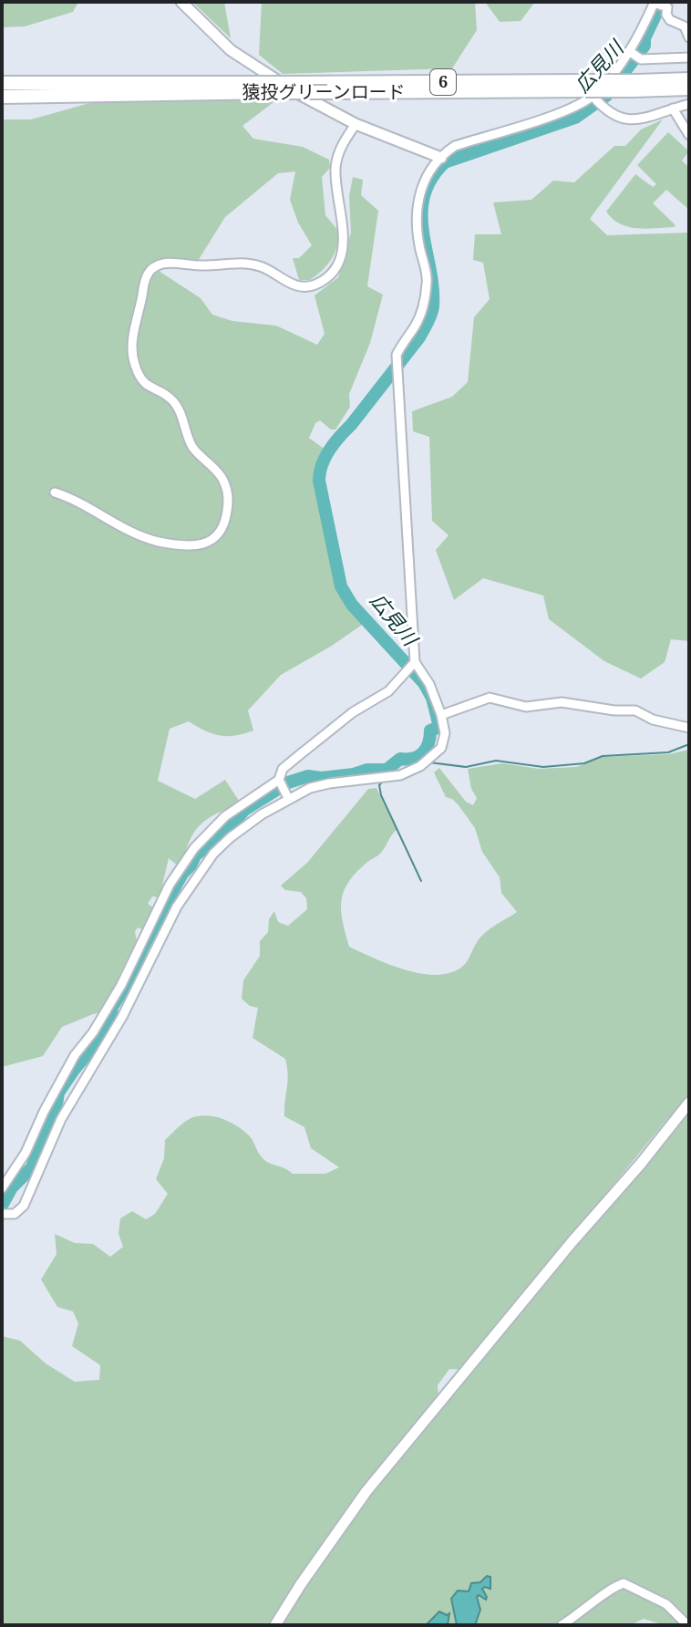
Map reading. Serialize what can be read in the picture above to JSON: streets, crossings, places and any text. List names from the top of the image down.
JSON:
{
  "streets": {
    "main road": ["6", "猿投グリーンロード"]
  },
  "water": ["広見川"]
}
